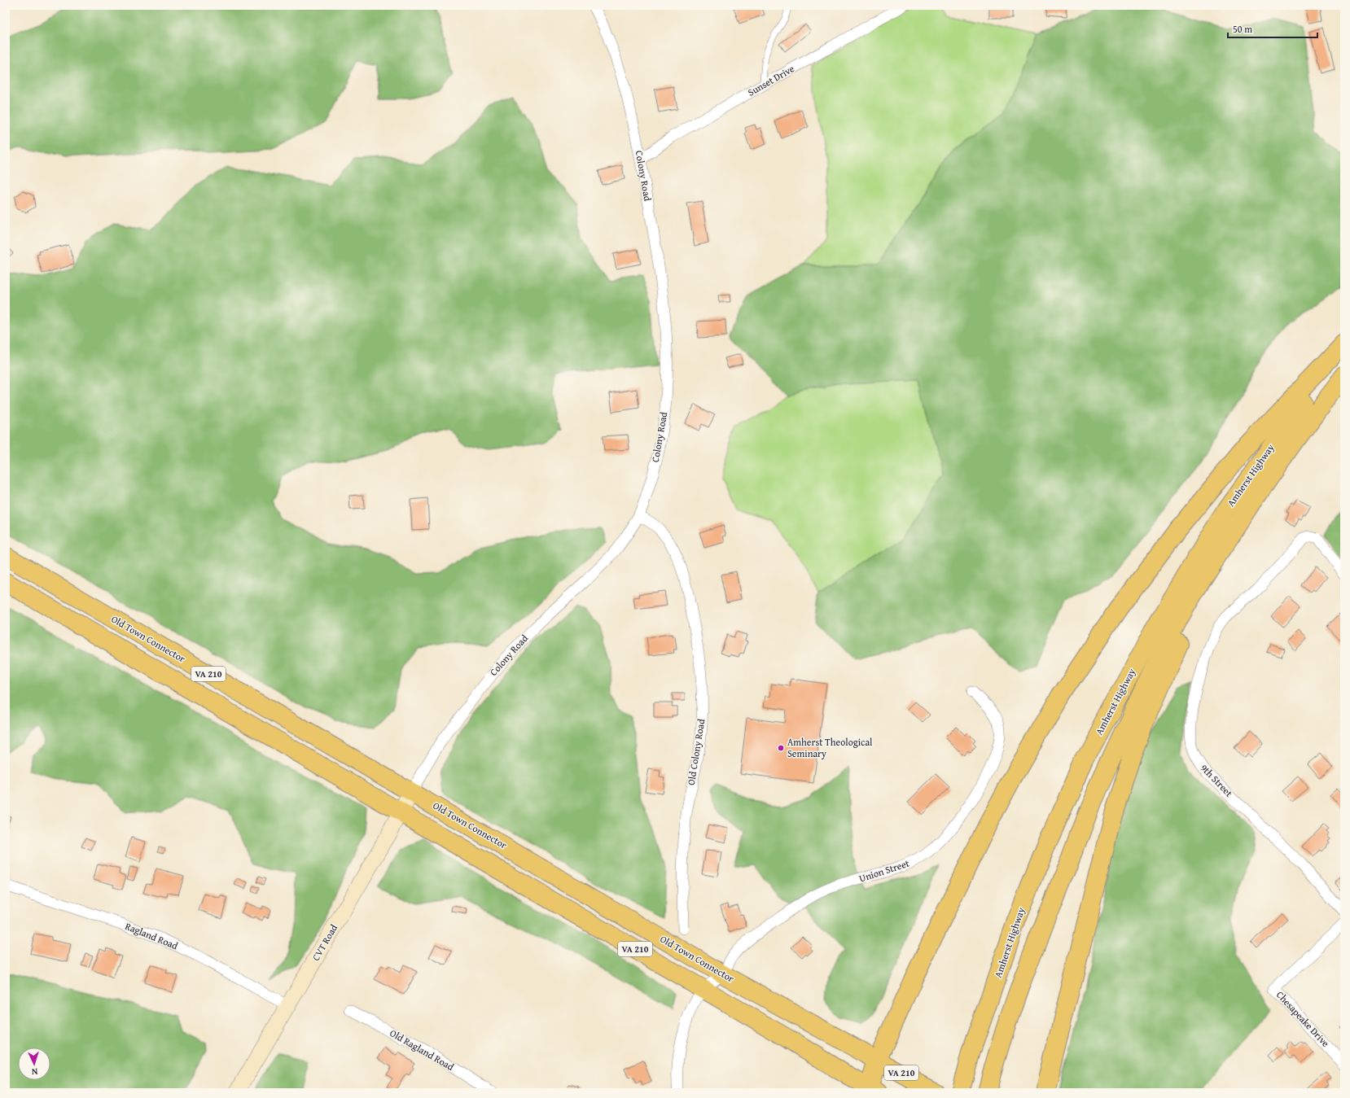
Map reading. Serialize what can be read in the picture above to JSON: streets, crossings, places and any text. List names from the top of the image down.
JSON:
{
  "streets": {
    "highway": ["Amherst Highway", "Old Town Connector", "VA 210"],
    "street": [
      "Sunset Drive",
      "Colony Road",
      "Old Colony Road",
      "9th Street",
      "Union Street",
      "Ragland Road",
      "CVT Road",
      "Chesapeake Drive",
      "Old Ragland Road"
    ]
  },
  "crossings": [
    ["Sunset Drive", "Colony Road"],
    ["Colony Road", "Old Town Connector"],
    ["Colony Road", "Old Colony Road"],
    ["Colony Road", "CVT Road"],
    ["Old Town Connector", "Union Street"],
    ["Old Town Connector", "CVT Road"],
    ["VA 210", "Union Street"],
    ["VA 210", "CVT Road"],
    ["Ragland Road", "CVT Road"]
  ],
  "places": ["Amherst Theological Seminary"],
  "scale_bar": "50 m",
  "north": "bottom"
}
